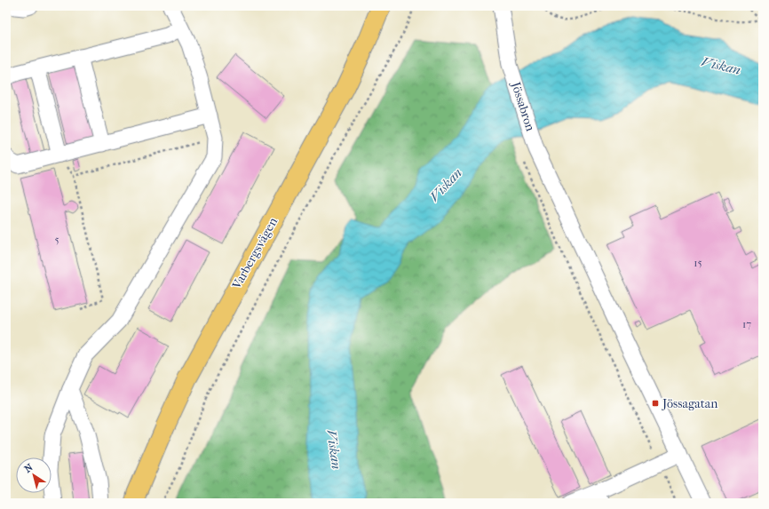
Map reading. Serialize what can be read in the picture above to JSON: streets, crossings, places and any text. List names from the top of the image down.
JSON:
{
  "streets": {
    "main road": ["Varbergsvägen"],
    "street": ["Jössabron"]
  },
  "water": ["Viskan"],
  "places": {
    "transit": ["Jössagatan"]
  },
  "house_numbers": ["5", "15", "17"],
  "north": "top left"
}
